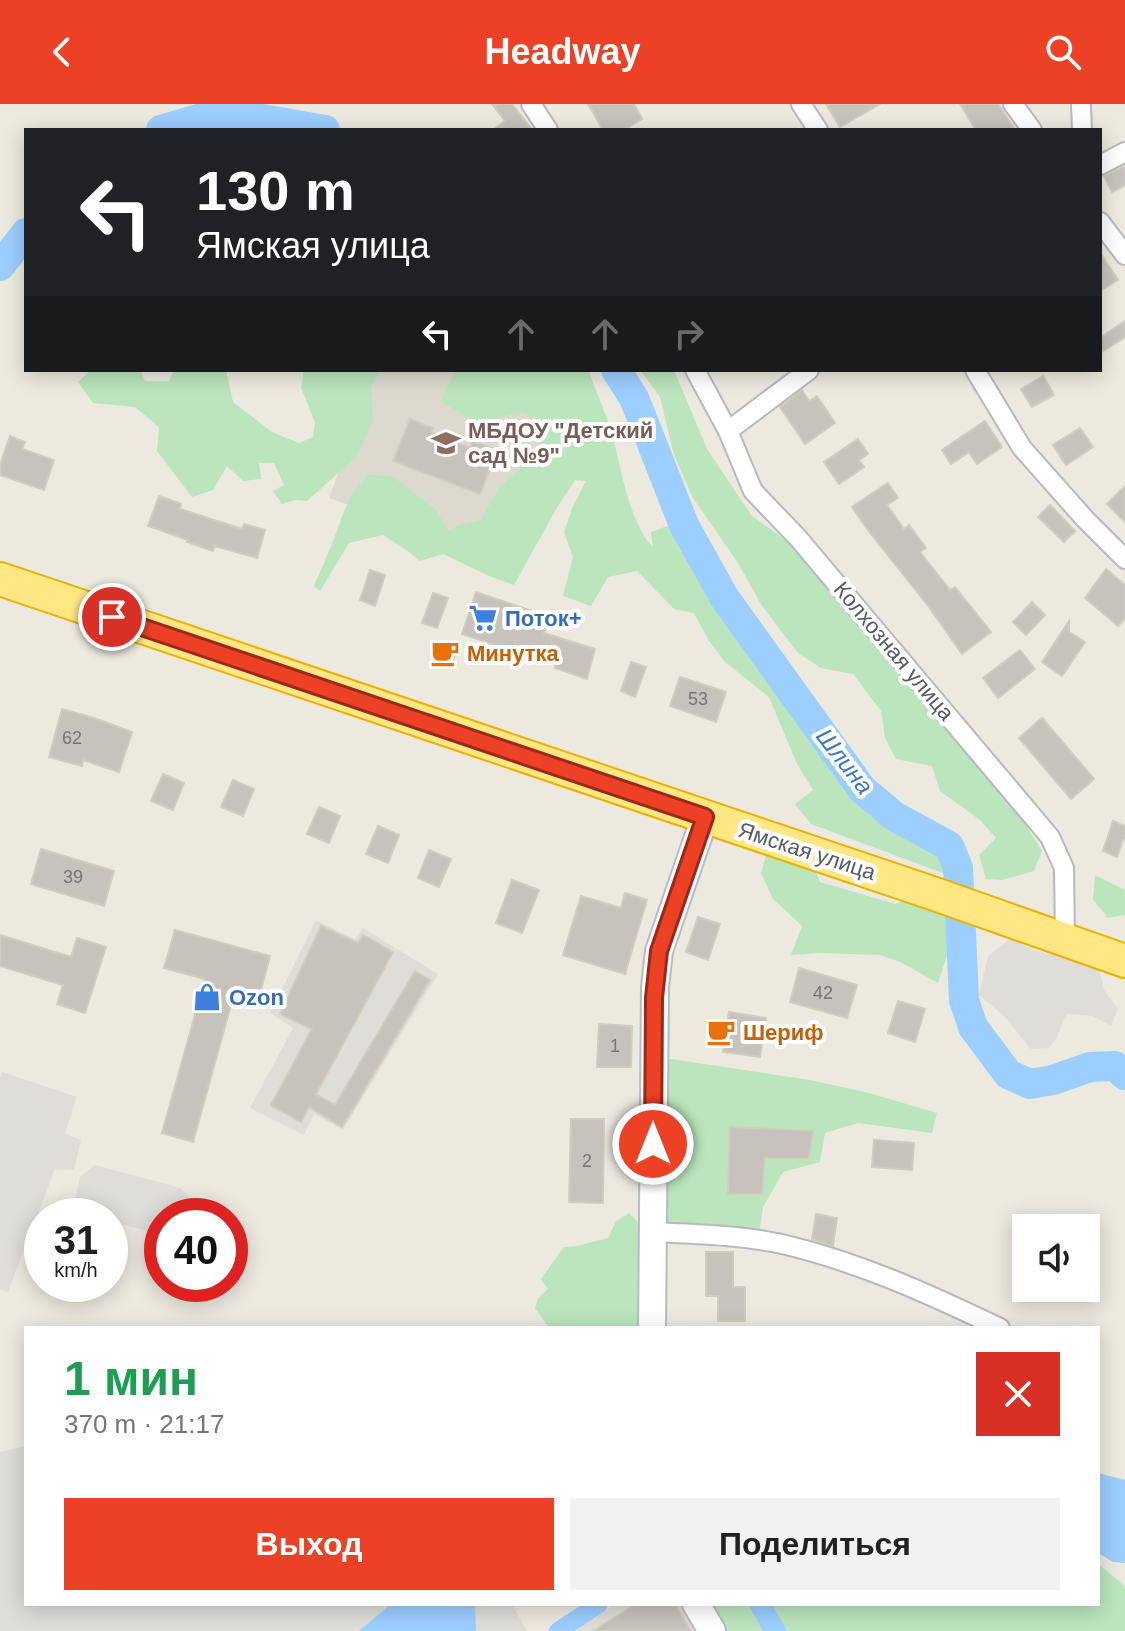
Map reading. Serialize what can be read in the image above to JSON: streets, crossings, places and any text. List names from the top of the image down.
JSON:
{
  "streets": {
    "highway": ["Ямская улица"],
    "street": ["Колхозная улица"]
  },
  "crossings": [
    ["Колхозная улица", "Ямская улица"]
  ],
  "water": ["Шлина"],
  "places": {
    "school or university": ["МБДОУ \"Детский сад №9\""],
    "supermarket": ["Поток+"],
    "cafe": ["Минутка", "Шериф"],
    "shop": ["Ozon"]
  },
  "house_numbers": [
    "53",
    "62",
    "39",
    "42",
    "1",
    "2"
  ],
  "page": {
    "header": "Headway",
    "turn": ["130 m", "Ямская улица"],
    "speed": "31 km/h",
    "limit": "40",
    "heading": ["1 мин", "370 m · 21:17"],
    "buttons": ["Выход", "Поделиться"]
  }
}
